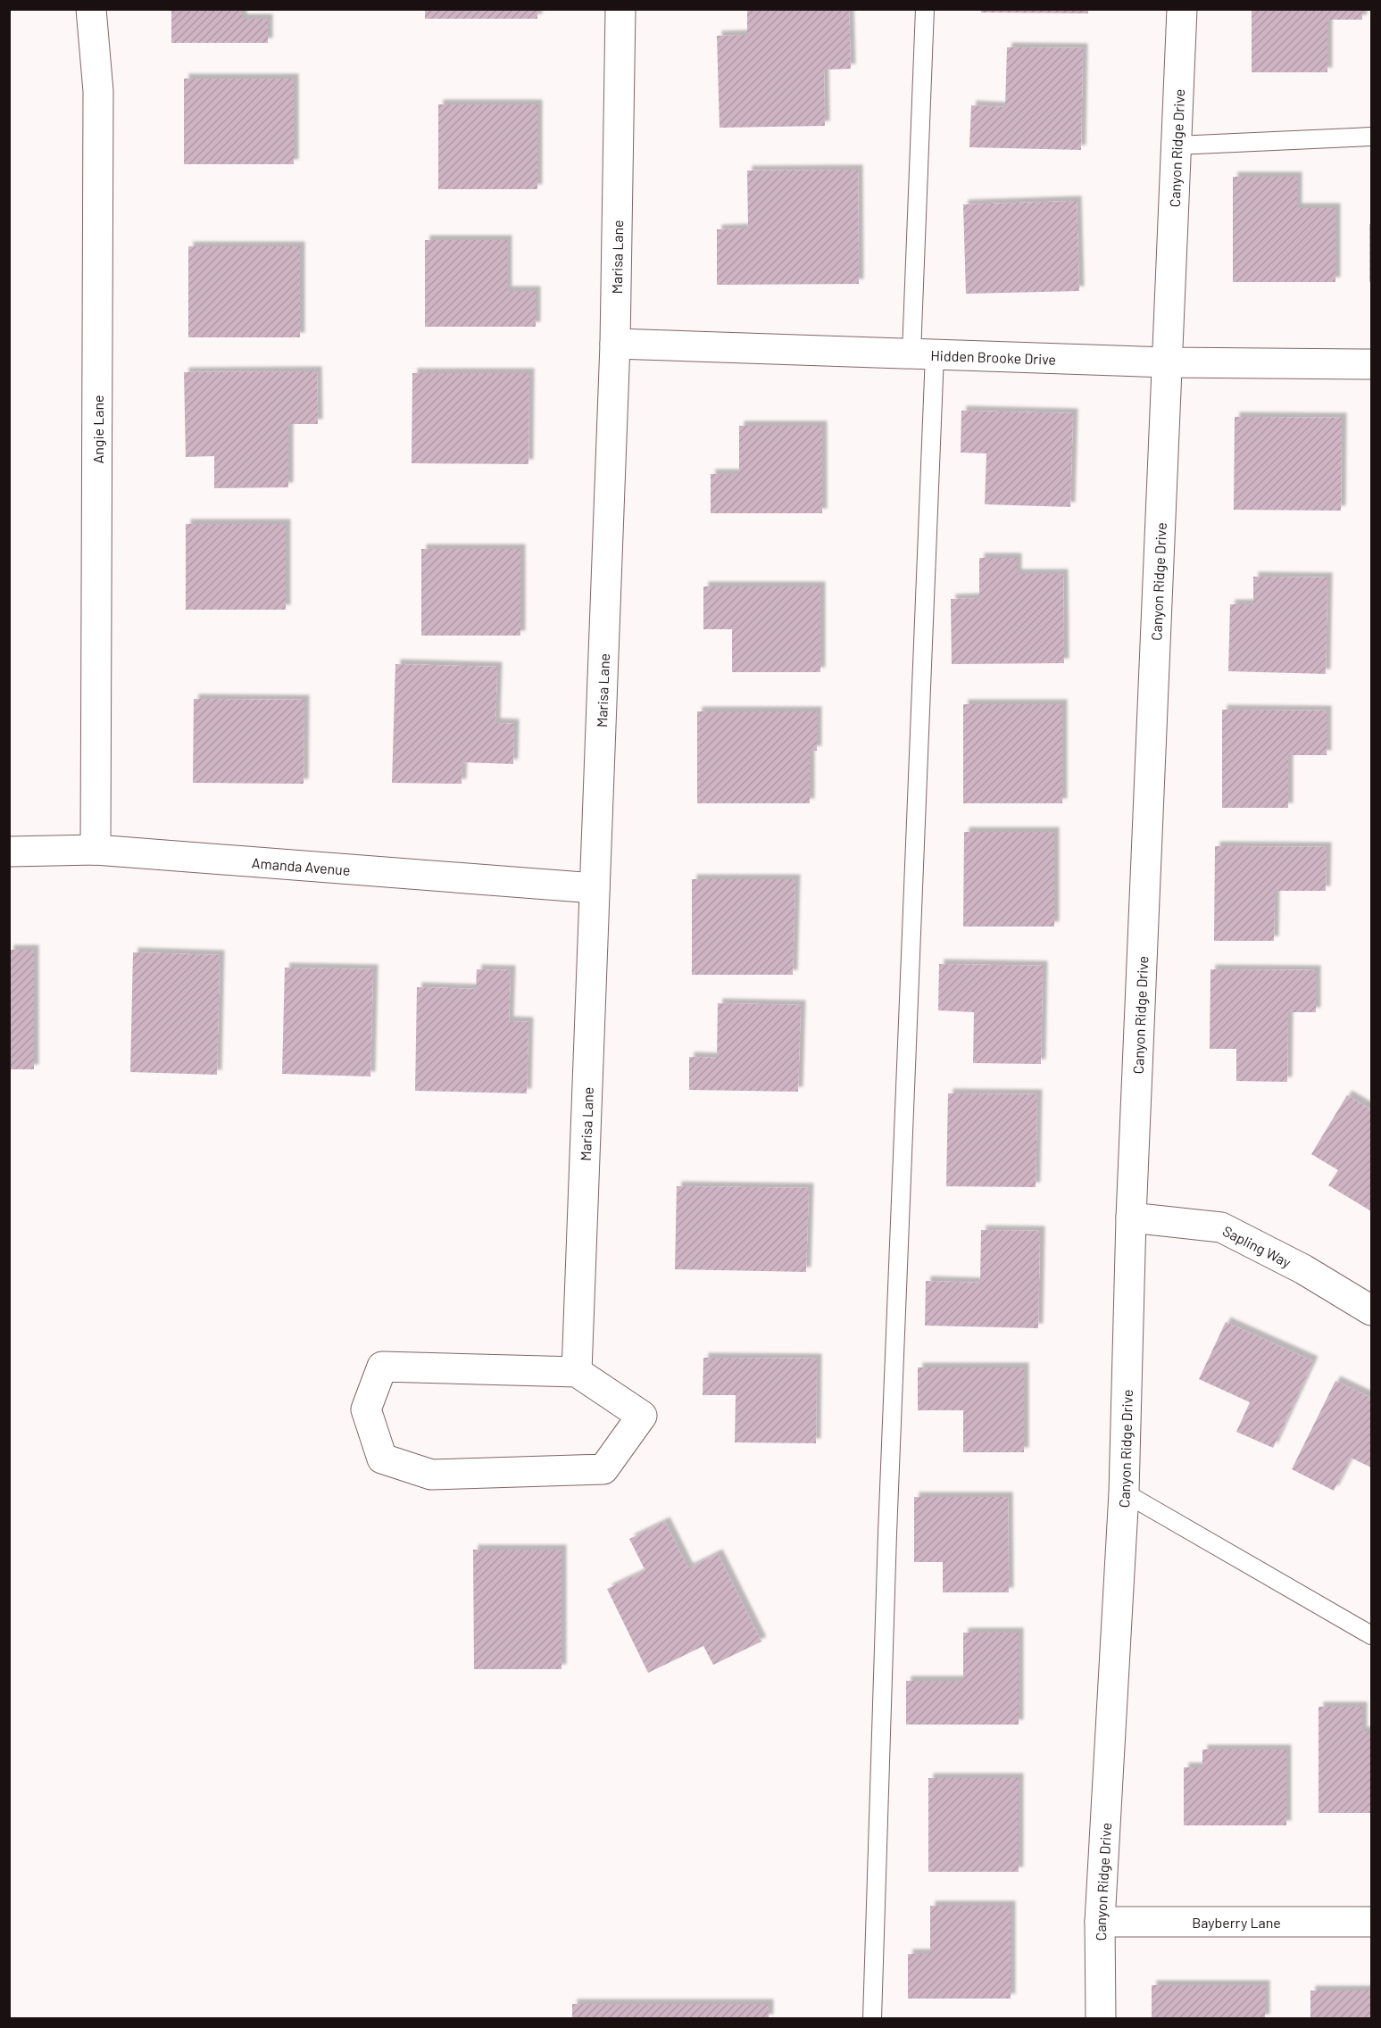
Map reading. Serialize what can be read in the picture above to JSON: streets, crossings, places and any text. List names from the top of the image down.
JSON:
{
  "streets": {
    "street": [
      "Canyon Ridge Drive",
      "Marisa Lane",
      "Hidden Brooke Drive",
      "Angie Lane",
      "Amanda Avenue",
      "Sapling Way",
      "Bayberry Lane"
    ]
  },
  "crossings": [
    ["Canyon Ridge Drive", "Hidden Brooke Drive"],
    ["Canyon Ridge Drive", "Sapling Way"],
    ["Canyon Ridge Drive", "Bayberry Lane"],
    ["Marisa Lane", "Hidden Brooke Drive"],
    ["Marisa Lane", "Amanda Avenue"],
    ["Angie Lane", "Amanda Avenue"]
  ]
}
